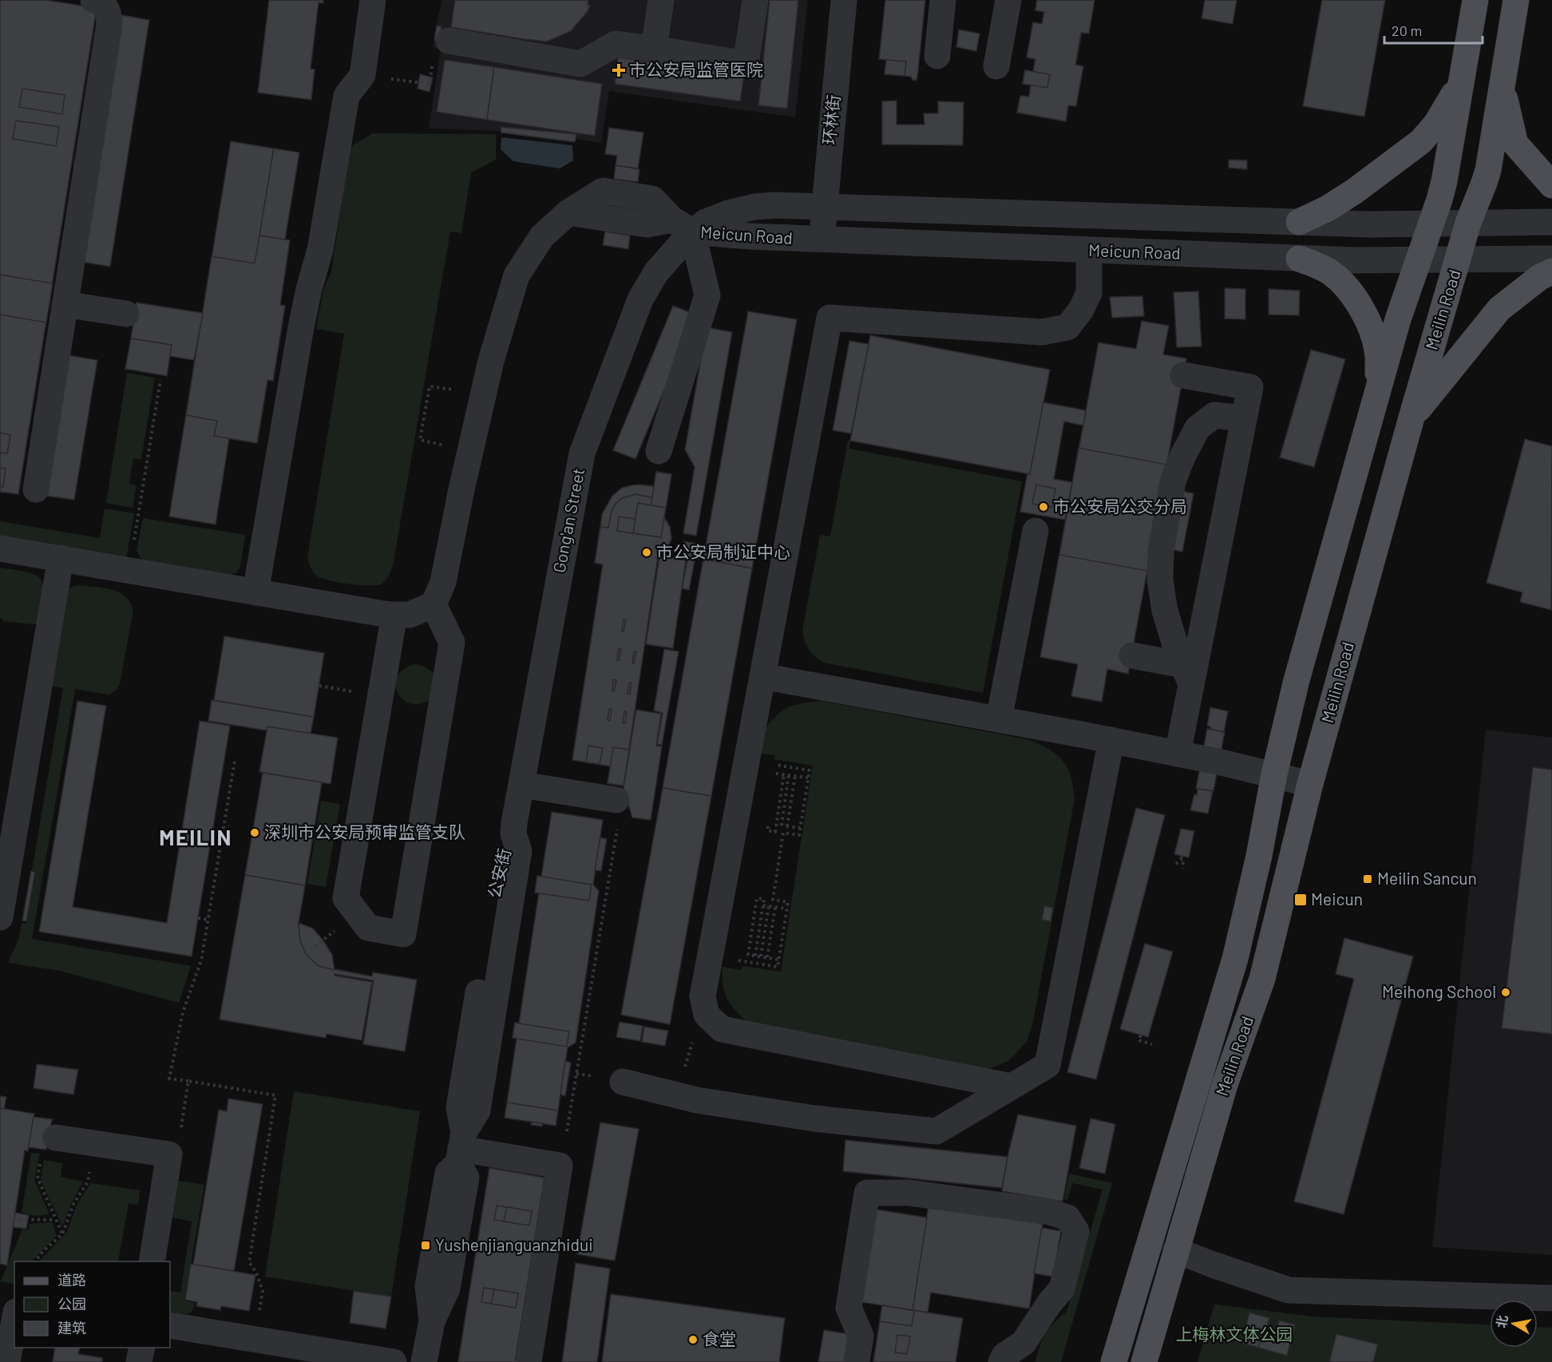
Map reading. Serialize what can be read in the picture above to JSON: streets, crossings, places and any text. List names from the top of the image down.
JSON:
{
  "streets": {
    "main road": ["Meilin Road"],
    "street": [
      "环林街",
      "Meicun Road",
      "Gong'an Street",
      "公安街"
    ]
  },
  "crossings": [
    ["环林街", "Meicun Road"],
    ["Meicun Road", "Meilin Road"],
    ["Meicun Road", "Gong'an Street"],
    ["Gong'an Street", "公安街"]
  ],
  "districts": ["MEILIN"],
  "parks": ["上梅林文体公园"],
  "places": {
    "health": ["市公安局监管医院"],
    "other": [
      "市公安局公交分局",
      "市公安局制证中心",
      "深圳市公安局预审监管支队",
      "Meihong School",
      "食堂"
    ],
    "transit": ["Meilin Sancun", "Meicun", "Yushenjianguanzhidui"]
  },
  "legend": ["道路", "公园", "建筑"],
  "scale_bar": "20 m",
  "north": "left"
}
